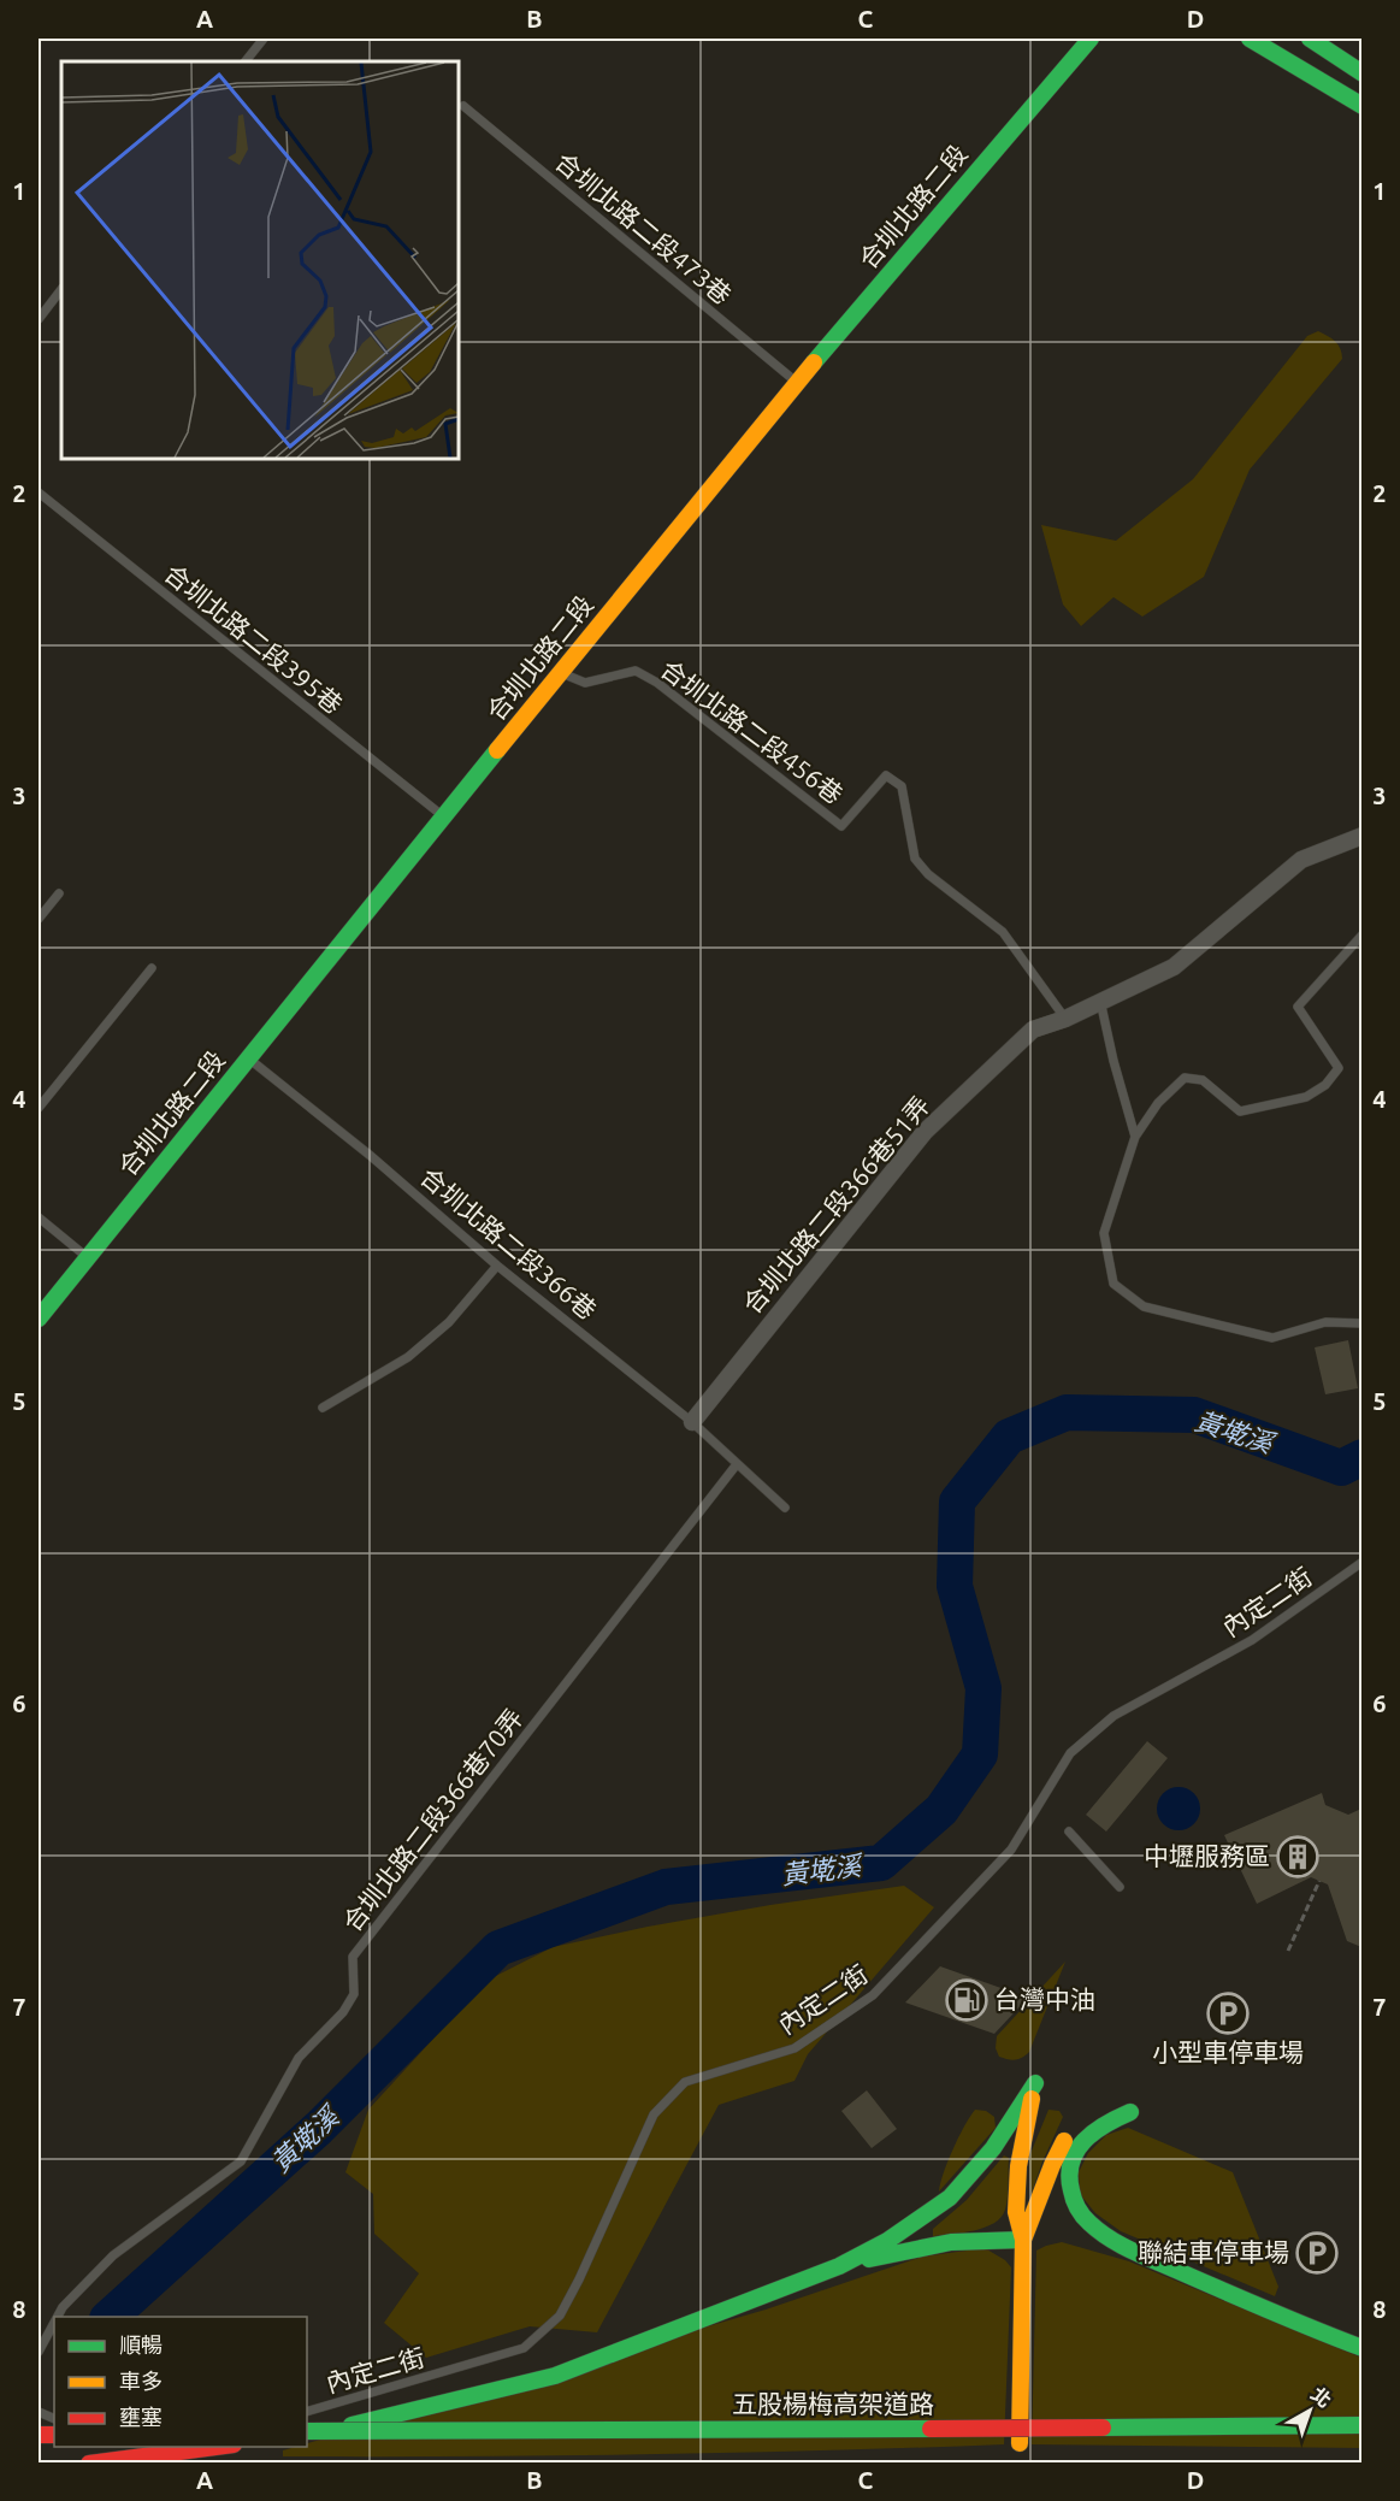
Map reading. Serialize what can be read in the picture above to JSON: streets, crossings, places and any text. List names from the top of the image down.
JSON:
{
  "streets": {
    "main road": ["合圳北路二段", "五股楊梅高架道路"],
    "street": ["合圳北路二段366巷51弄"],
    "lane": [
      "合圳北路二段473巷",
      "合圳北路二段395巷",
      "合圳北路二段456巷",
      "合圳北路二段366巷",
      "內定二街",
      "合圳北路二段366巷70弄"
    ]
  },
  "crossings": [
    ["合圳北路二段", "合圳北路二段473巷"],
    ["合圳北路二段", "合圳北路二段395巷"],
    ["合圳北路二段", "合圳北路二段456巷"],
    ["合圳北路二段", "合圳北路二段366巷"],
    ["合圳北路二段456巷", "合圳北路二段366巷51弄"],
    ["合圳北路二段366巷51弄", "合圳北路二段366巷"],
    ["合圳北路二段366巷", "合圳北路二段366巷70弄"]
  ],
  "water": ["黃墘溪"],
  "places": {
    "building": ["中壢服務區"],
    "fuel station": ["台灣中油"],
    "parking": ["小型車停車場", "聯結車停車場"]
  },
  "legend": ["順暢", "車多", "壅塞"],
  "north": "top right",
  "grid": {
    "columns": [
      "A",
      "B",
      "C",
      "D"
    ],
    "rows": [
      "1",
      "2",
      "3",
      "4",
      "5",
      "6",
      "7",
      "8"
    ]
  }
}
